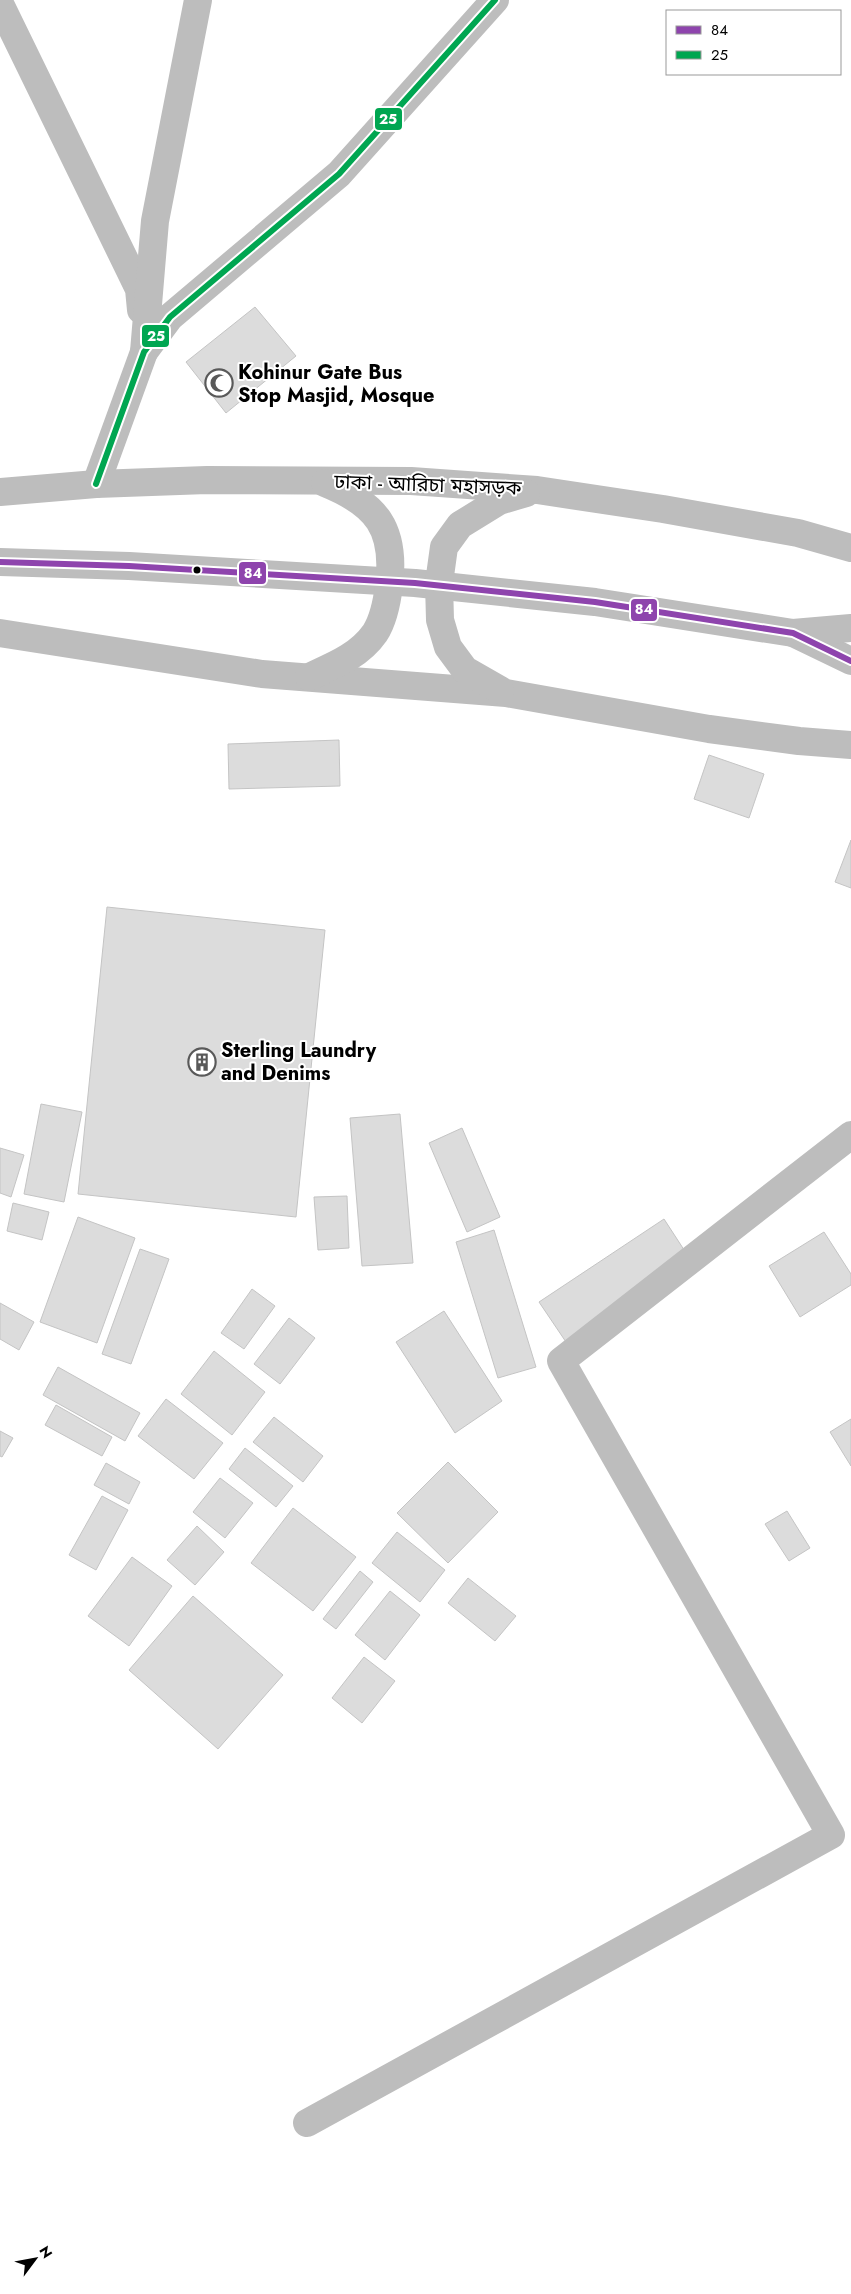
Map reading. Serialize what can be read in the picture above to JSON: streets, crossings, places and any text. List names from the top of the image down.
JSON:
{
  "streets": {
    "main road": ["ঢাকা - আরিচা মহাসড়ক"]
  },
  "places": {
    "mosque": ["Kohinur Gate Bus Stop Masjid, Mosque"],
    "building": ["Sterling Laundry and Denims"]
  },
  "lines": ["transit line 25", "transit line 84"],
  "legend": ["84", "25"],
  "north": "top right"
}
